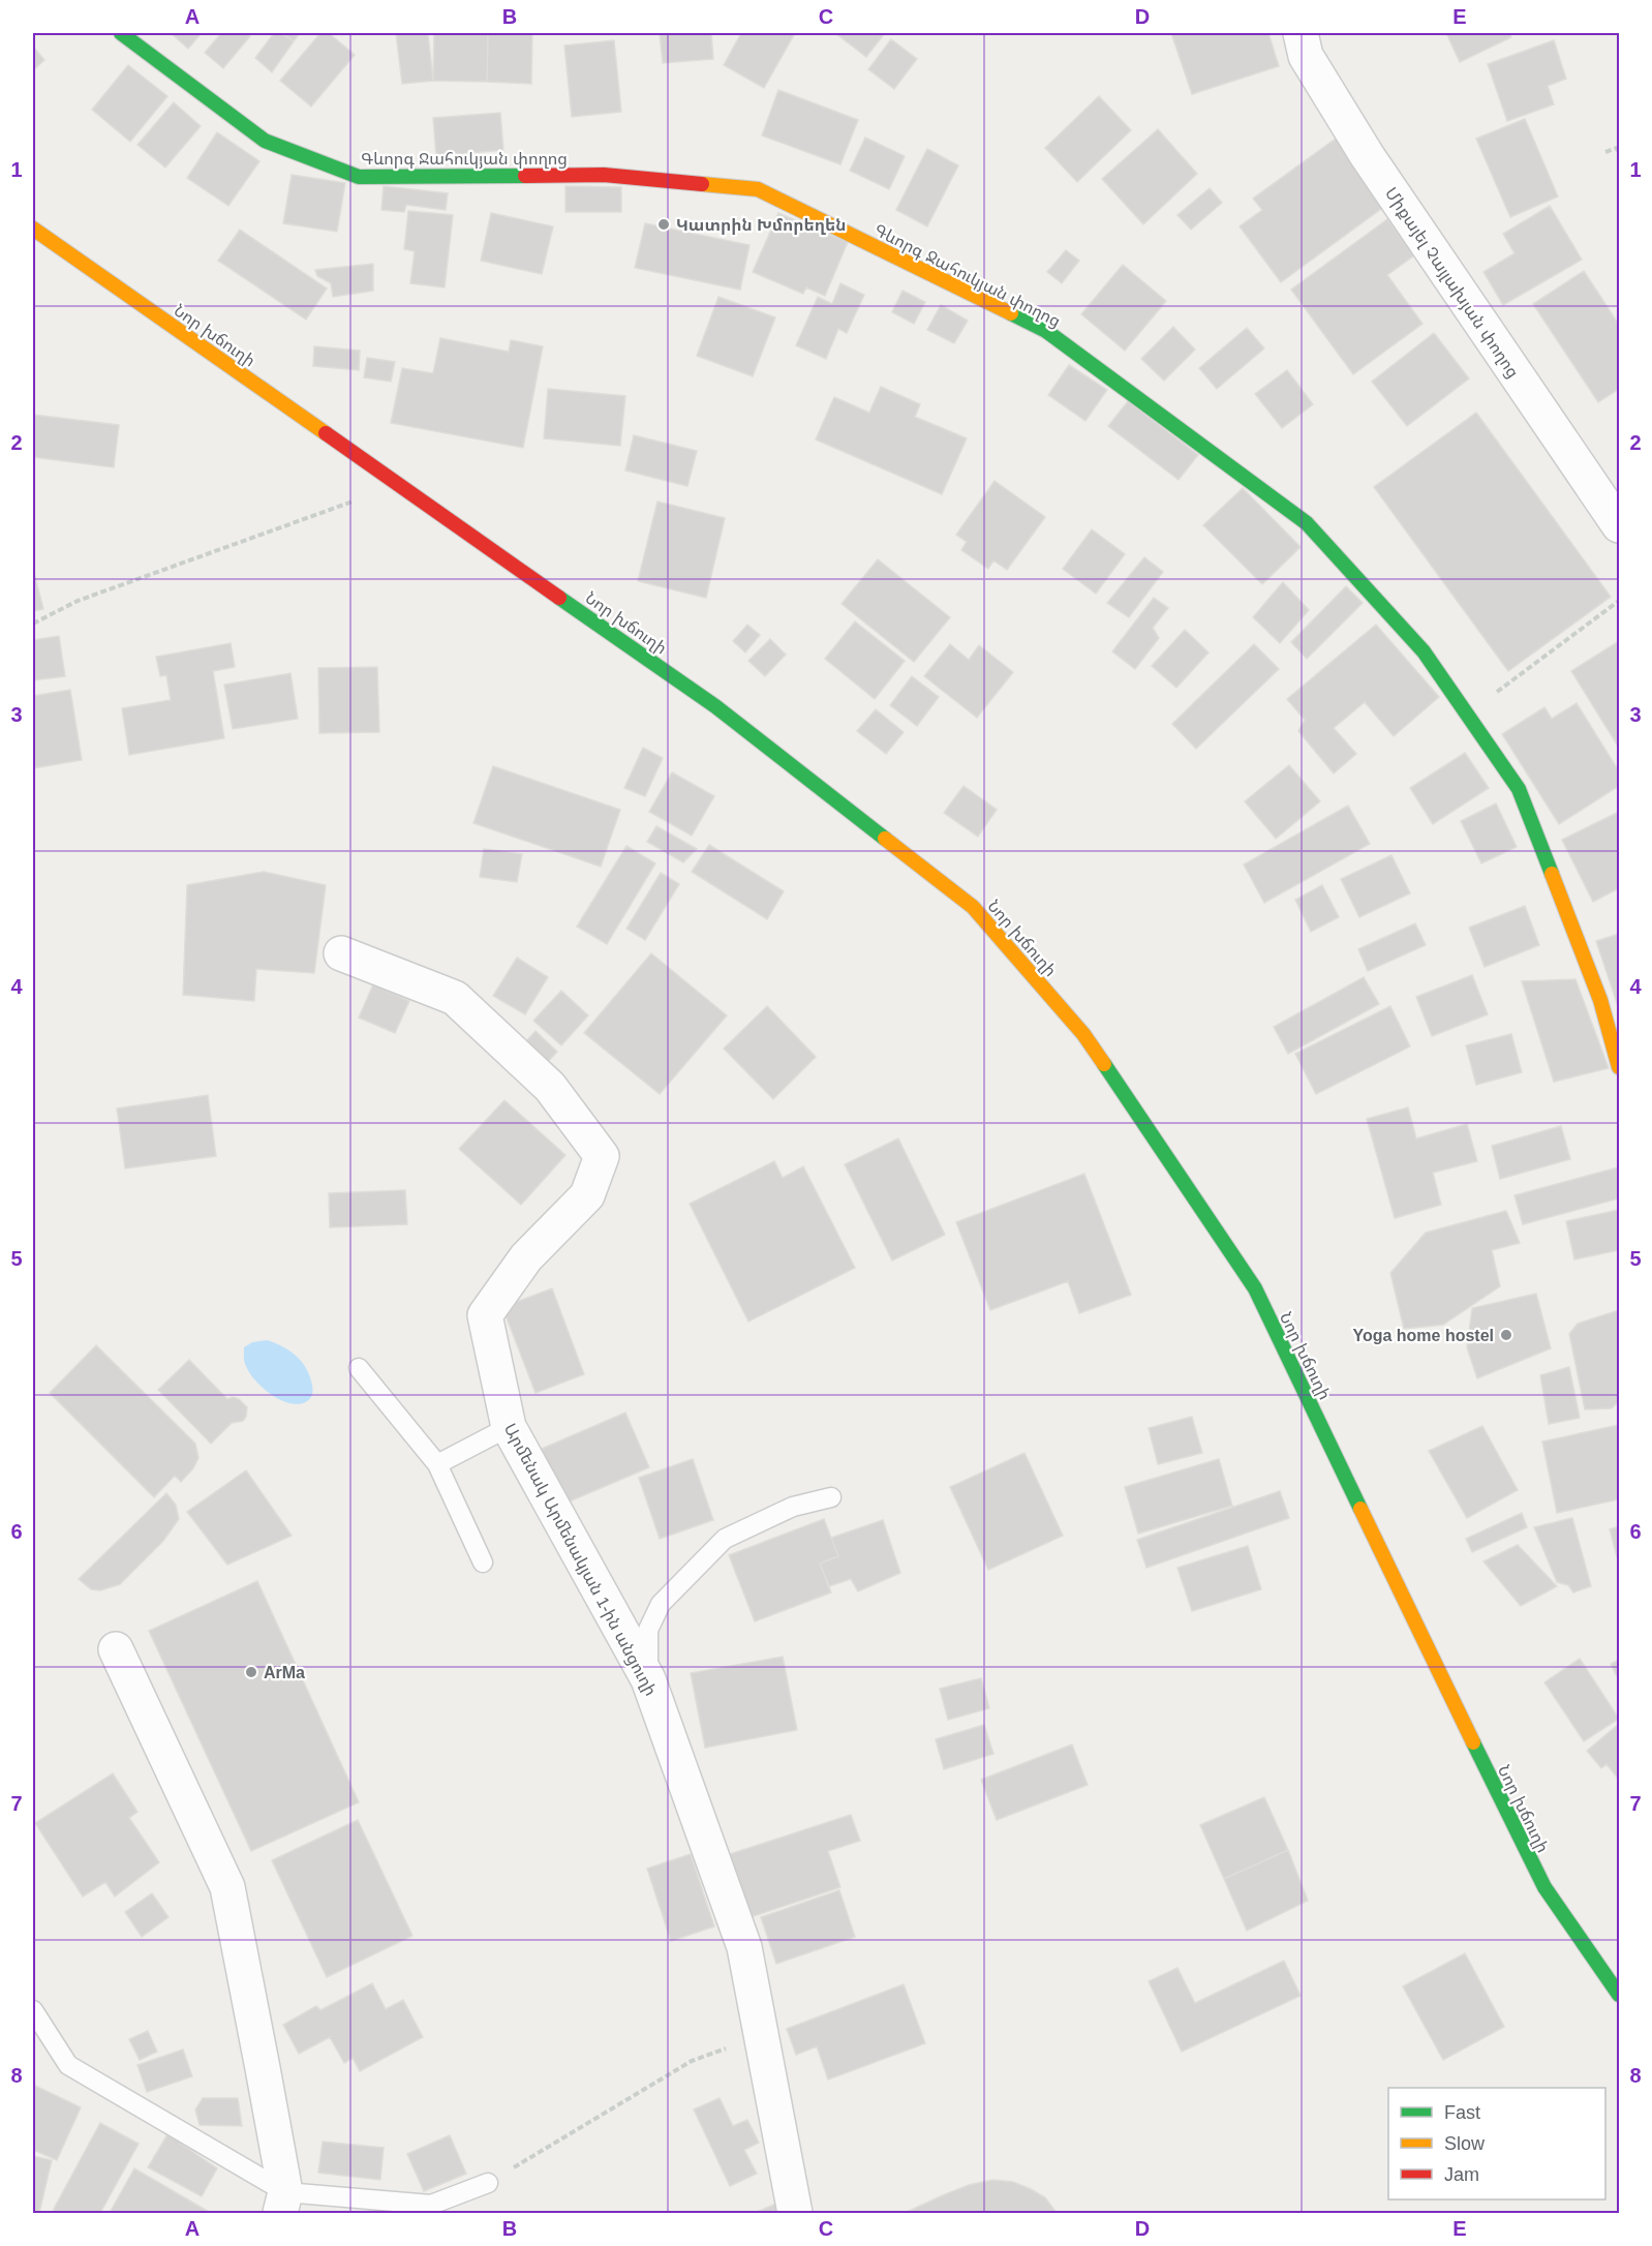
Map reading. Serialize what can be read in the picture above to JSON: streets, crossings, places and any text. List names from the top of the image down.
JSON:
{
  "streets": {
    "main road": ["Գևորգ Ջահուկյան փողոց", "Նոր խճուղի"],
    "street": ["Միքայել Չայլախյան փողոց", "Արմենակ Արմենակյան 1-ին անցուղի"]
  },
  "places": ["Կատրին Խմորեղեն", "Yoga home hostel", "ArMa"],
  "legend": ["Fast", "Slow", "Jam"],
  "grid": {
    "columns": [
      "A",
      "B",
      "C",
      "D",
      "E"
    ],
    "rows": [
      "1",
      "2",
      "3",
      "4",
      "5",
      "6",
      "7",
      "8"
    ]
  }
}
